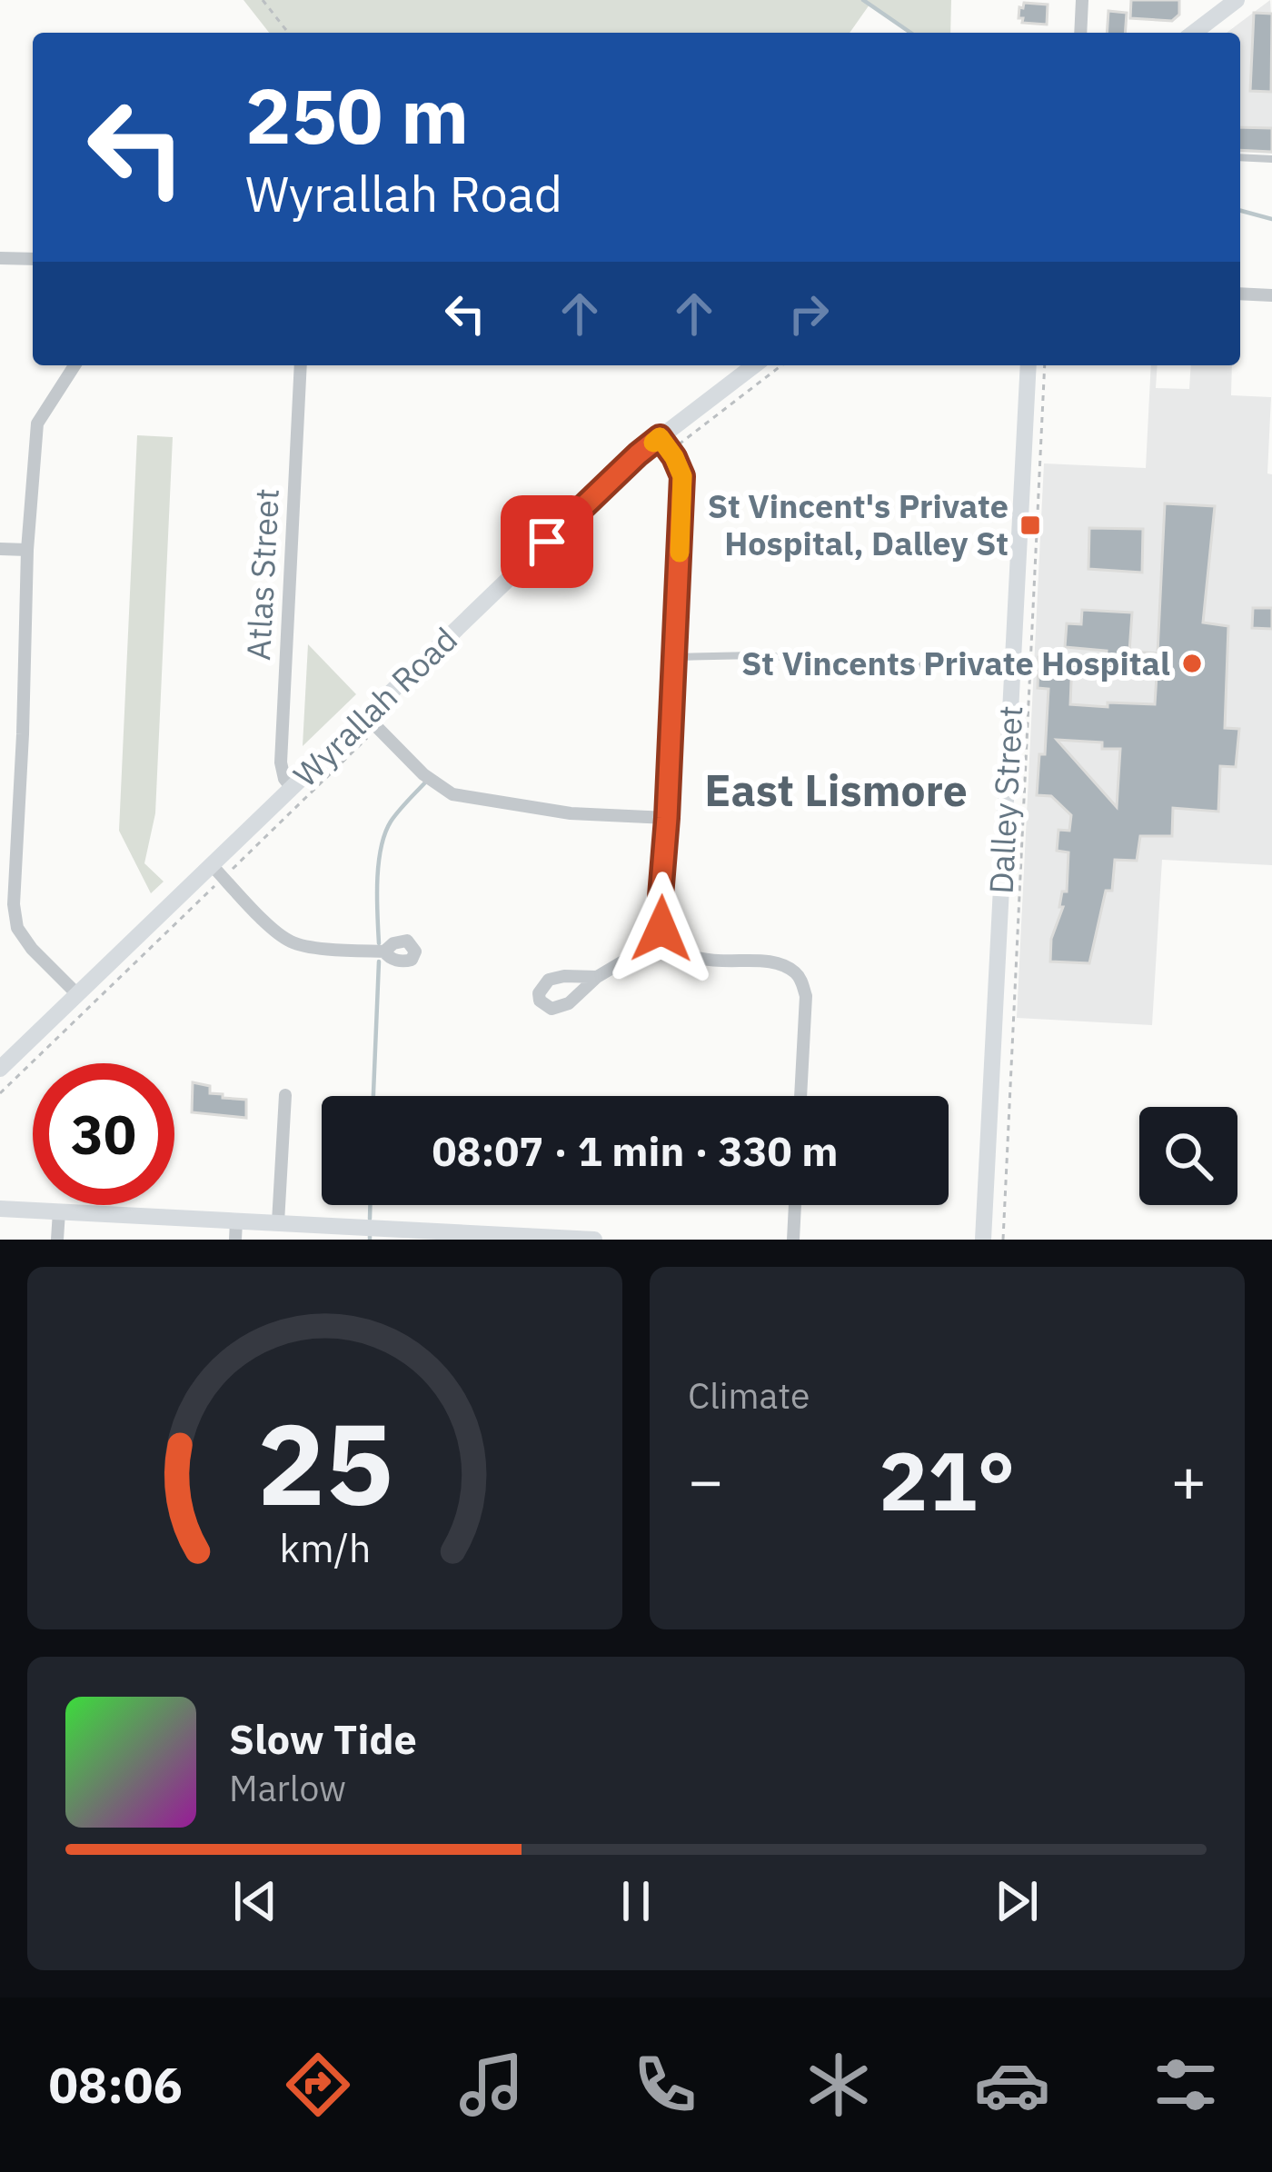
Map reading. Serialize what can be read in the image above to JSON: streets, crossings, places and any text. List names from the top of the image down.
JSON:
{
  "streets": {
    "street": ["Atlas Street", "Wyrallah Road", "Dalley Street"]
  },
  "crossings": [
    ["Atlas Street", "Wyrallah Road"]
  ],
  "districts": ["East Lismore"],
  "places": {
    "transit": ["St Vincent's Private Hospital, Dalley St"],
    "other": ["St Vincents Private Hospital"]
  },
  "page": {
    "turn": ["250 m", "Wyrallah Road"],
    "limit": "30",
    "trip": "08:07 · 1 min · 330 m",
    "tile": "Climate",
    "heat": ["−", "21°", "+"],
    "song": ["Slow Tide", "Marlow"],
    "tabs": "08:06",
    "gauge": ["25", "km/h"]
  }
}
